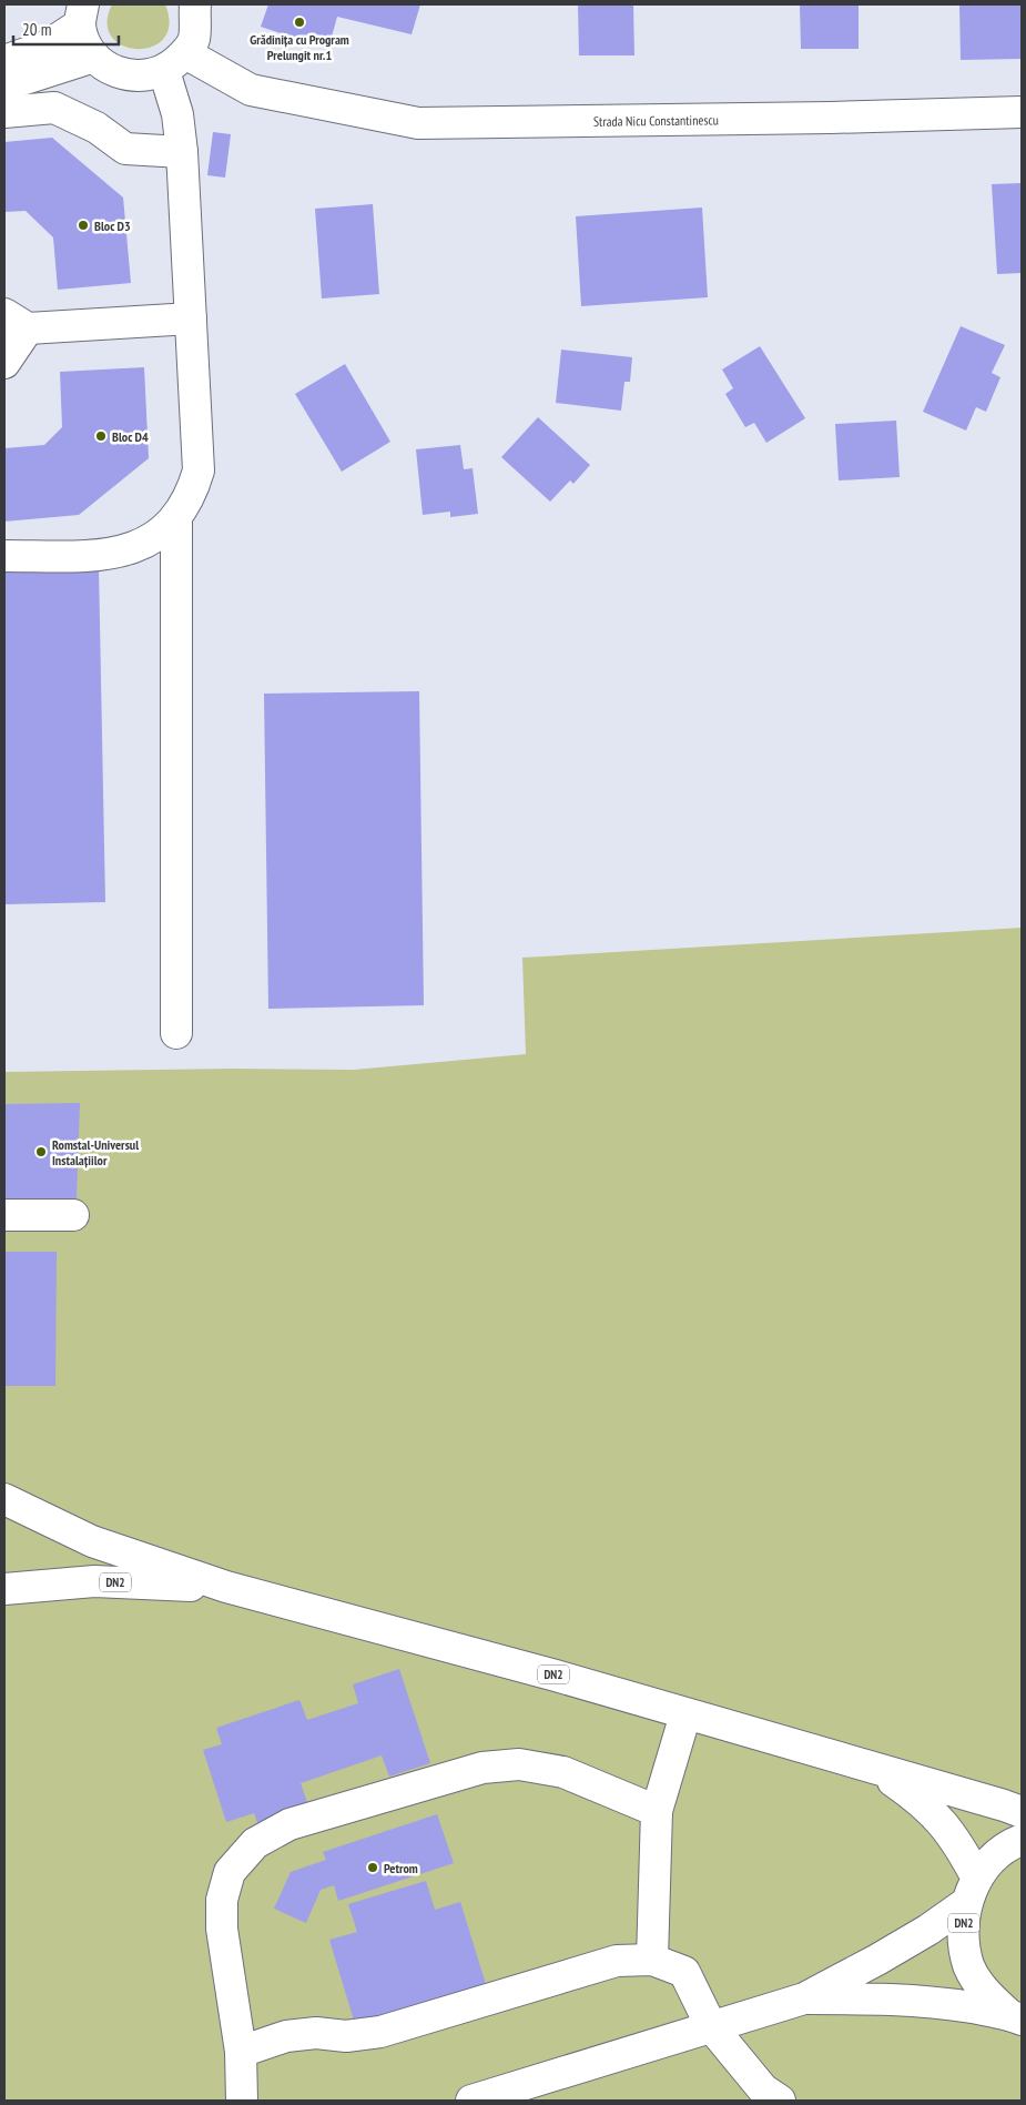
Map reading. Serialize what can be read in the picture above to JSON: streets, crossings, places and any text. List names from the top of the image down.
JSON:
{
  "streets": {
    "main road": ["Strada Nicu Constantinescu", "DN2"]
  },
  "places": [
    "Grădinița cu Program Prelungit nr.1",
    "Bloc D3",
    "Bloc D4",
    "Romstal-Universul Instalațiilor",
    "Petrom"
  ],
  "scale_bar": "20 m"
}
